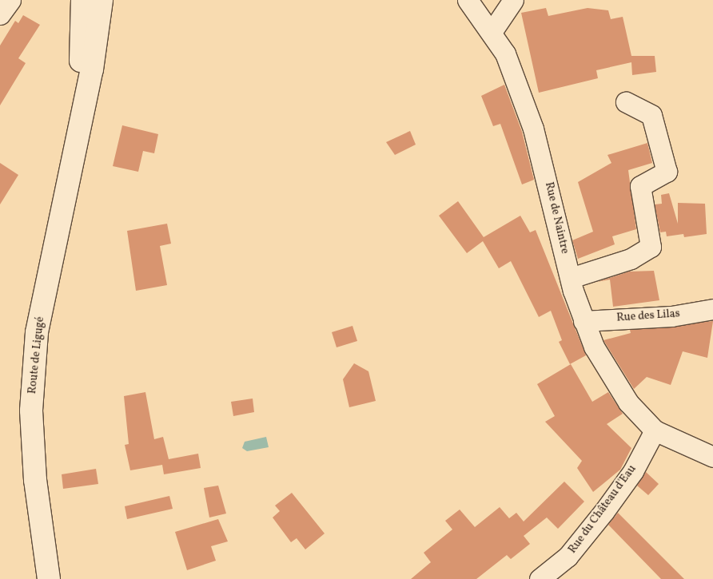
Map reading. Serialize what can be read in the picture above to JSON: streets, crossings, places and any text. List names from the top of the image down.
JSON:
{
  "streets": {
    "street": [
      "Rue de Naintre",
      "Rue des Lilas",
      "Route de Ligugé",
      "Rue du Château d'Eau"
    ]
  },
  "crossings": [
    ["Rue de Naintre", "Rue des Lilas"],
    ["Rue de Naintre", "Rue du Château d'Eau"]
  ]
}
